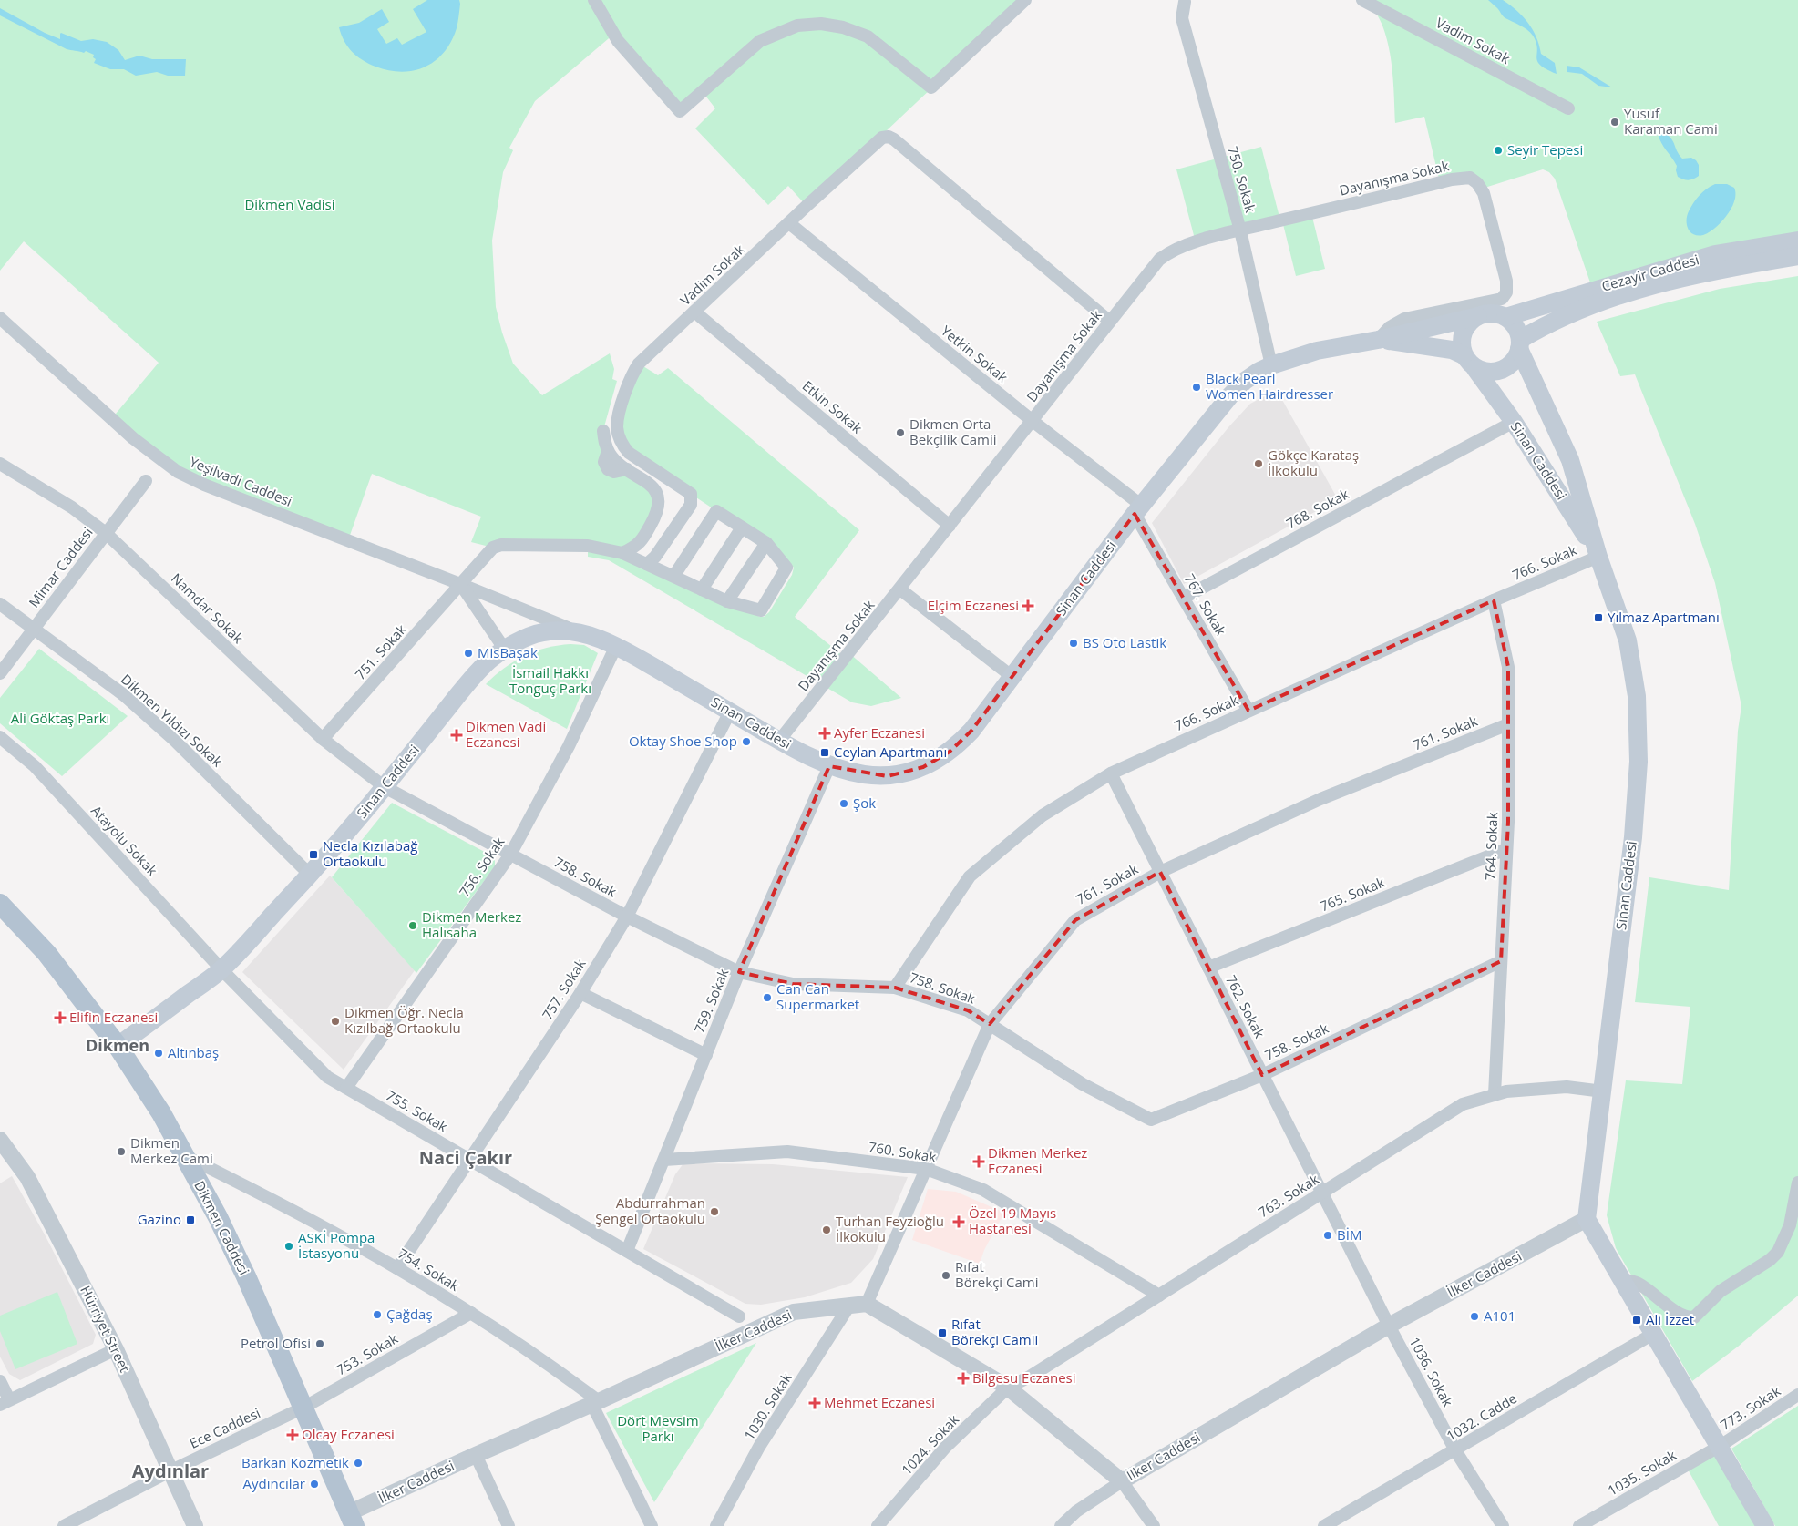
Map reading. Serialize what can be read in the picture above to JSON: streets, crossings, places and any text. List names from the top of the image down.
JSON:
{
  "streets": {
    "main road": ["Cezayir Caddesi", "Sinan Caddesi", "Dikmen Caddesi"],
    "street": [
      "Vadim Sokak",
      "Dayanışma Sokak",
      "750. Sokak",
      "Yetkin Sokak",
      "Etkin Sokak",
      "Yeşilvadi Caddesi",
      "768. Sokak",
      "766. Sokak",
      "Mimar Caddesi",
      "767. Sokak",
      "Namdar Sokak",
      "751. Sokak",
      "Dikmen Yıldızı Sokak",
      "761. Sokak",
      "Atayolu Sokak",
      "764. Sokak",
      "756. Sokak",
      "758. Sokak",
      "765. Sokak",
      "757. Sokak",
      "759. Sokak",
      "762. Sokak",
      "755. Sokak",
      "760. Sokak",
      "763. Sokak",
      "754. Sokak",
      "İlker Caddesi",
      "Hürriyet Street",
      "753. Sokak",
      "1036. Sokak",
      "1030. Sokak",
      "773. Sokak",
      "1032. Cadde",
      "Ece Caddesi",
      "1024. Sokak",
      "1035. Sokak"
    ]
  },
  "crossings": [
    ["Vadim Sokak", "Dayanışma Sokak"],
    ["Vadim Sokak", "Yetkin Sokak"],
    ["Vadim Sokak", "Etkin Sokak"],
    ["Vadim Sokak", "751. Sokak"],
    ["Dayanışma Sokak", "750. Sokak"],
    ["Dayanışma Sokak", "Yetkin Sokak"],
    ["Dayanışma Sokak", "Etkin Sokak"],
    ["Dayanışma Sokak", "Sinan Caddesi"],
    ["750. Sokak", "Sinan Caddesi"],
    ["Cezayir Caddesi", "Sinan Caddesi"],
    ["Yetkin Sokak", "Sinan Caddesi"],
    ["Yetkin Sokak", "767. Sokak"],
    ["Sinan Caddesi", "Yeşilvadi Caddesi"],
    ["Sinan Caddesi", "768. Sokak"],
    ["Sinan Caddesi", "766. Sokak"],
    ["Sinan Caddesi", "767. Sokak"],
    ["Sinan Caddesi", "Namdar Sokak"],
    ["Sinan Caddesi", "Dikmen Yıldızı Sokak"],
    ["Sinan Caddesi", "Atayolu Sokak"],
    ["Sinan Caddesi", "756. Sokak"],
    ["Sinan Caddesi", "758. Sokak"],
    ["Sinan Caddesi", "757. Sokak"],
    ["Sinan Caddesi", "759. Sokak"],
    ["Sinan Caddesi", "755. Sokak"],
    ["Sinan Caddesi", "763. Sokak"],
    ["Sinan Caddesi", "Dikmen Caddesi"],
    ["Sinan Caddesi", "İlker Caddesi"],
    ["Yeşilvadi Caddesi", "751. Sokak"],
    ["768. Sokak", "767. Sokak"],
    ["766. Sokak", "767. Sokak"],
    ["766. Sokak", "764. Sokak"],
    ["766. Sokak", "758. Sokak"],
    ["766. Sokak", "762. Sokak"],
    ["Mimar Caddesi", "Namdar Sokak"],
    ["Mimar Caddesi", "Dikmen Yıldızı Sokak"],
    ["Namdar Sokak", "751. Sokak"],
    ["Namdar Sokak", "758. Sokak"],
    ["761. Sokak", "764. Sokak"],
    ["761. Sokak", "758. Sokak"],
    ["761. Sokak", "762. Sokak"],
    ["761. Sokak", "760. Sokak"],
    ["761. Sokak", "İlker Caddesi"],
    ["Atayolu Sokak", "755. Sokak"],
    ["764. Sokak", "758. Sokak"],
    ["764. Sokak", "765. Sokak"],
    ["764. Sokak", "763. Sokak"],
    ["756. Sokak", "758. Sokak"],
    ["756. Sokak", "755. Sokak"],
    ["758. Sokak", "757. Sokak"],
    ["758. Sokak", "759. Sokak"],
    ["758. Sokak", "762. Sokak"],
    ["765. Sokak", "762. Sokak"],
    ["757. Sokak", "755. Sokak"],
    ["757. Sokak", "754. Sokak"],
    ["759. Sokak", "755. Sokak"],
    ["759. Sokak", "760. Sokak"],
    ["762. Sokak", "763. Sokak"],
    ["762. Sokak", "İlker Caddesi"],
    ["762. Sokak", "1036. Sokak"],
    ["760. Sokak", "763. Sokak"],
    ["763. Sokak", "İlker Caddesi"],
    ["763. Sokak", "1024. Sokak"],
    ["Dikmen Caddesi", "754. Sokak"],
    ["Dikmen Caddesi", "İlker Caddesi"],
    ["Dikmen Caddesi", "753. Sokak"],
    ["Dikmen Caddesi", "Ece Caddesi"],
    ["754. Sokak", "İlker Caddesi"],
    ["754. Sokak", "753. Sokak"],
    ["İlker Caddesi", "1036. Sokak"],
    ["İlker Caddesi", "1030. Sokak"],
    ["İlker Caddesi", "1024. Sokak"],
    ["Hürriyet Street", "Ece Caddesi"],
    ["753. Sokak", "Ece Caddesi"],
    ["1036. Sokak", "1032. Cadde"],
    ["773. Sokak", "1035. Sokak"]
  ],
  "districts": ["Dikmen", "Naci Çakır", "Aydınlar"],
  "parks": [
    "Dikmen Vadisi",
    "İsmail Hakkı Tonguç Parkı",
    "Ali Göktaş Parkı",
    "Dört Mevsim Parkı"
  ],
  "places": {
    "other": [
      "Yusuf Karaman Cami",
      "Seyir Tepesi",
      "Black Pearl Women Hairdresser",
      "Dikmen Orta Bekçilik Camii",
      "Gökçe Karataş İlkokulu",
      "BS Oto Lastik",
      "MisBaşak",
      "Oktay Shoe Shop",
      "Şok",
      "Dikmen Merkez Halısaha",
      "Can Can Supermarket",
      "Dikmen Öğr. Necla Kızılbağ Ortaokulu",
      "Altınbaş",
      "Dikmen Merkez Cami",
      "Abdurrahman Şengel Ortaokulu",
      "Turhan Feyzioğlu İlkokulu",
      "BİM",
      "ASKİ Pompa İstasyonu",
      "Rıfat Börekçi Cami",
      "Çağdaş",
      "A101",
      "Petrol Ofisi",
      "Barkan Kozmetik",
      "Aydıncılar"
    ],
    "health": [
      "Elçim Eczanesi",
      "Ayfer Eczanesi",
      "Dikmen Vadi Eczanesi",
      "Elifin Eczanesi",
      "Dikmen Merkez Eczanesi",
      "Özel 19 Mayıs Hastanesi",
      "Bilgesu Eczanesi",
      "Mehmet Eczanesi",
      "Olcay Eczanesi"
    ],
    "transit": [
      "Yılmaz Apartmanı",
      "Ceylan Apartmanı",
      "Necla Kızılabağ Ortaokulu",
      "Gazino",
      "Ali İzzet",
      "Rıfat Börekçi Camii"
    ]
  }
}
